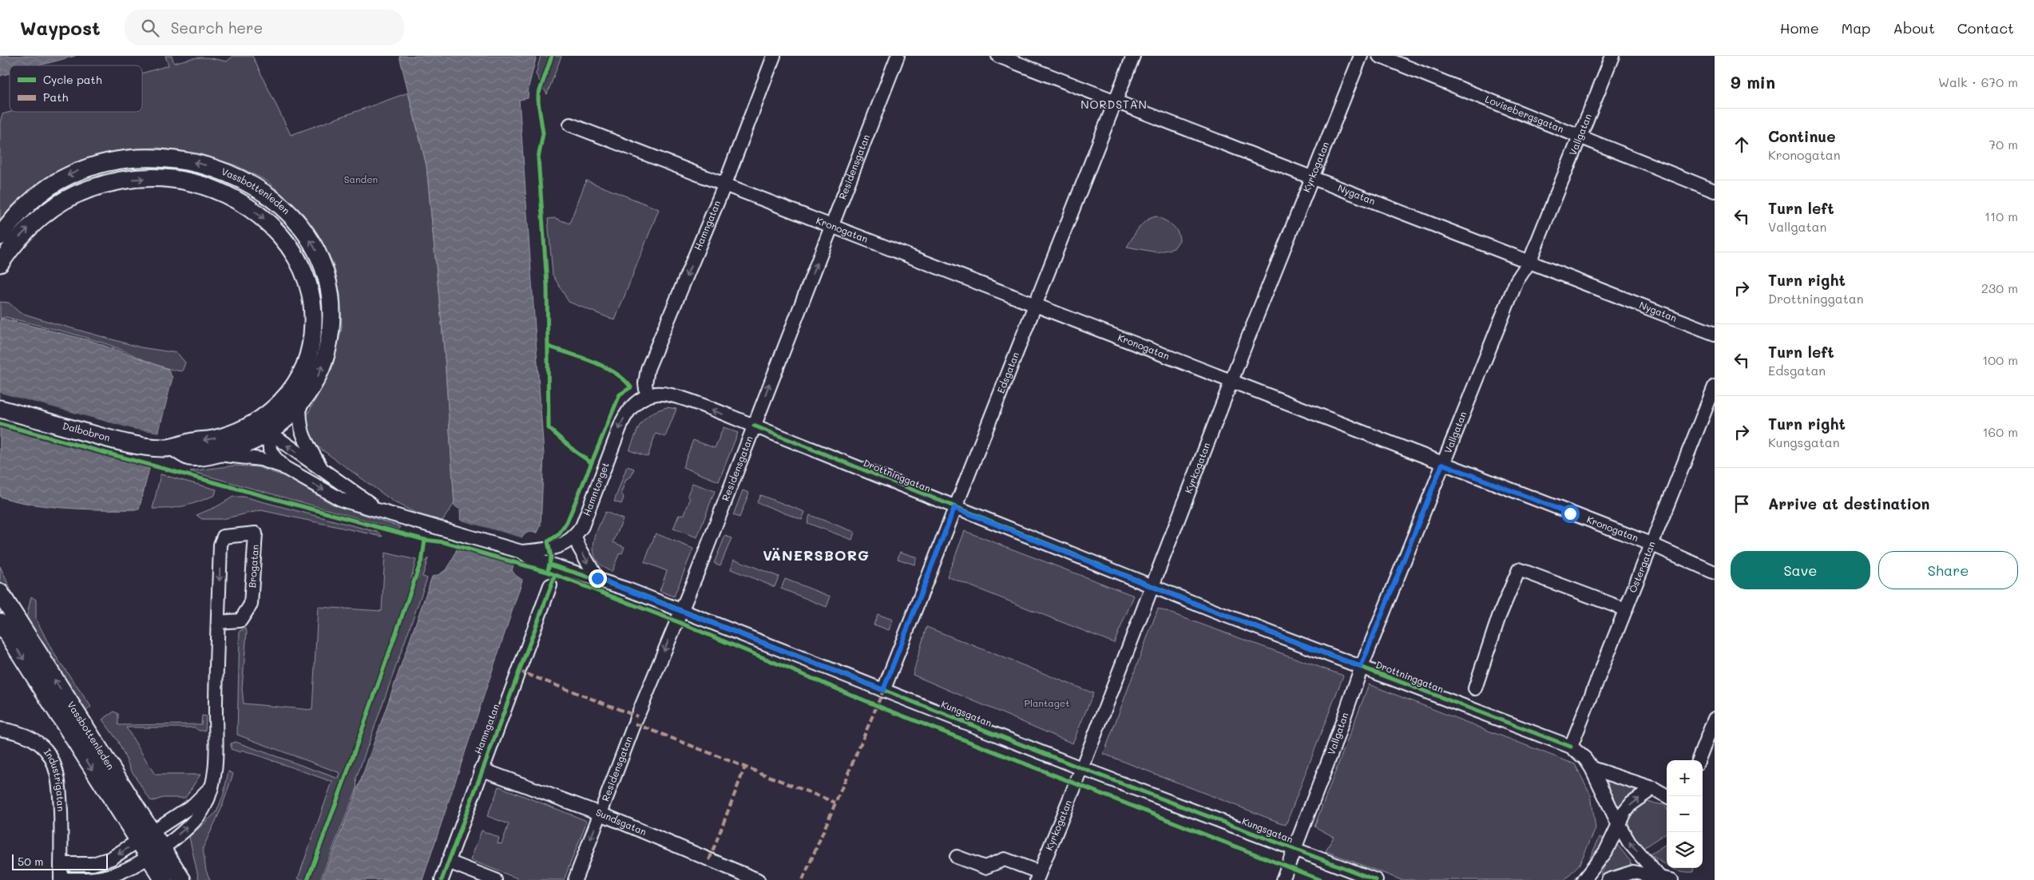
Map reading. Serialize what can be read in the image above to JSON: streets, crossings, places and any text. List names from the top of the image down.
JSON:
{
  "streets": {
    "main road": ["Vassbottenleden", "Dalbobron"],
    "street": [
      "Lovisebergsgatan",
      "Vallgatan",
      "Residensgatan",
      "Kyrkogatan",
      "Nygatan",
      "Hamngatan",
      "Kronogatan",
      "Edsgatan",
      "Drottninggatan",
      "Hamntorget",
      "Brogatan",
      "Östergatan",
      "Kungsgatan",
      "Industrigatan",
      "Sundsgatan"
    ]
  },
  "crossings": [
    ["Lovisebergsgatan", "Vallgatan"],
    ["Vallgatan", "Nygatan"],
    ["Vallgatan", "Kronogatan"],
    ["Vallgatan", "Drottninggatan"],
    ["Vallgatan", "Kungsgatan"],
    ["Residensgatan", "Kronogatan"],
    ["Residensgatan", "Drottninggatan"],
    ["Residensgatan", "Kungsgatan"],
    ["Residensgatan", "Sundsgatan"],
    ["Kyrkogatan", "Nygatan"],
    ["Kyrkogatan", "Kronogatan"],
    ["Kyrkogatan", "Drottninggatan"],
    ["Kyrkogatan", "Kungsgatan"],
    ["Vassbottenleden", "Dalbobron"],
    ["Vassbottenleden", "Brogatan"],
    ["Nygatan", "Edsgatan"],
    ["Hamngatan", "Kronogatan"],
    ["Hamngatan", "Drottninggatan"],
    ["Hamngatan", "Hamntorget"],
    ["Hamngatan", "Sundsgatan"],
    ["Kronogatan", "Edsgatan"],
    ["Kronogatan", "Östergatan"],
    ["Edsgatan", "Drottninggatan"],
    ["Edsgatan", "Kungsgatan"],
    ["Drottninggatan", "Hamntorget"],
    ["Drottninggatan", "Östergatan"],
    ["Brogatan", "Industrigatan"]
  ],
  "one_way": ["Hamntorget"],
  "districts": ["NORDSTAN", "VÄNERSBORG"],
  "parks": ["Sanden", "Plantaget"],
  "legend": ["Cycle path", "Path"],
  "scale_bar": "50 m",
  "page": {
    "header": "Waypost",
    "search": "Search here",
    "nav": [
      "Home",
      "Map",
      "About",
      "Contact"
    ],
    "heading": ["9 min", "Walk · 670 m"],
    "list": [
      ["Continue", "Kronogatan", "70 m"],
      ["Turn left", "Vallgatan", "110 m"],
      ["Turn right", "Drottninggatan", "230 m"],
      ["Turn left", "Edsgatan", "100 m"],
      ["Turn right", "Kungsgatan", "160 m"],
      "Arrive at destination"
    ],
    "buttons": ["Save", "Share"],
    "map_buttons": ["+", "−"],
    "scale": "50 m"
  }
}
